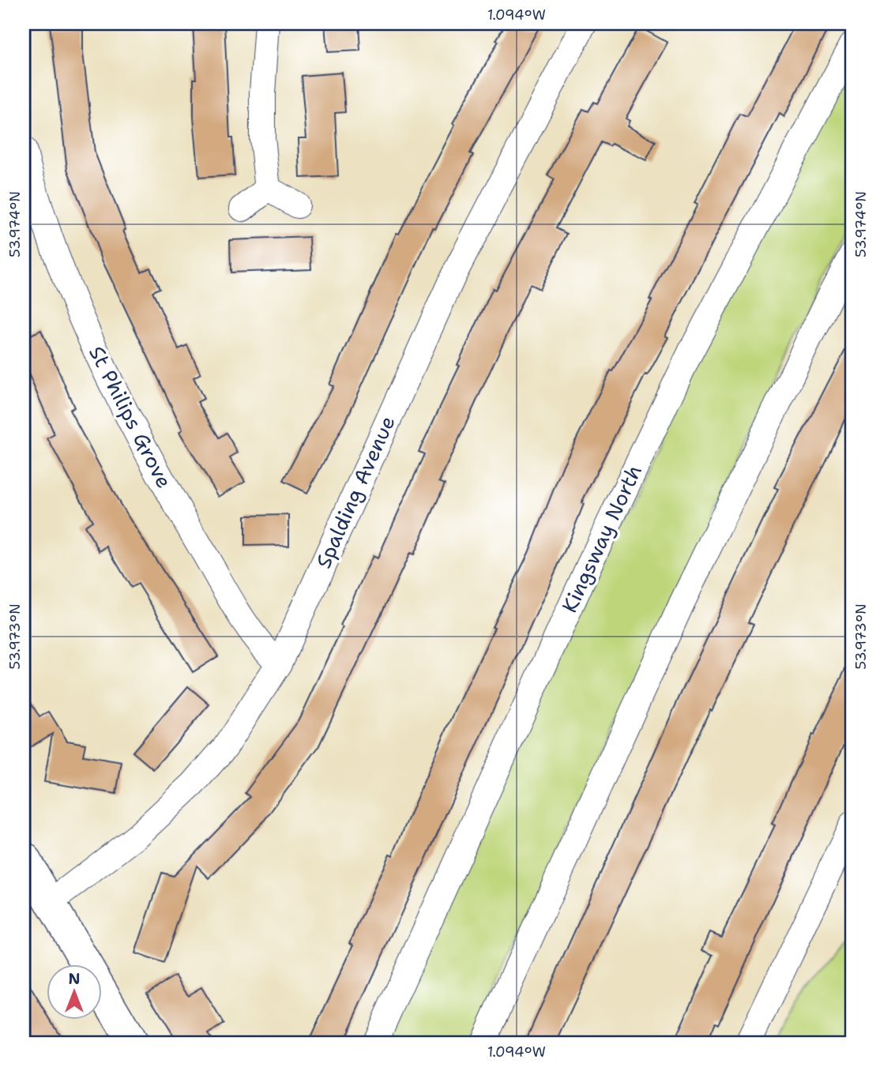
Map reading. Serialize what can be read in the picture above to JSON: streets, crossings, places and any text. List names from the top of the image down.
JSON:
{
  "streets": {
    "street": ["St Philips Grove", "Spalding Avenue", "Kingsway North"]
  },
  "crossings": [
    ["St Philips Grove", "Spalding Avenue"]
  ],
  "north": "top",
  "coordinates": ["1.094°W", "53.974°N", "53.973°N"]
}
